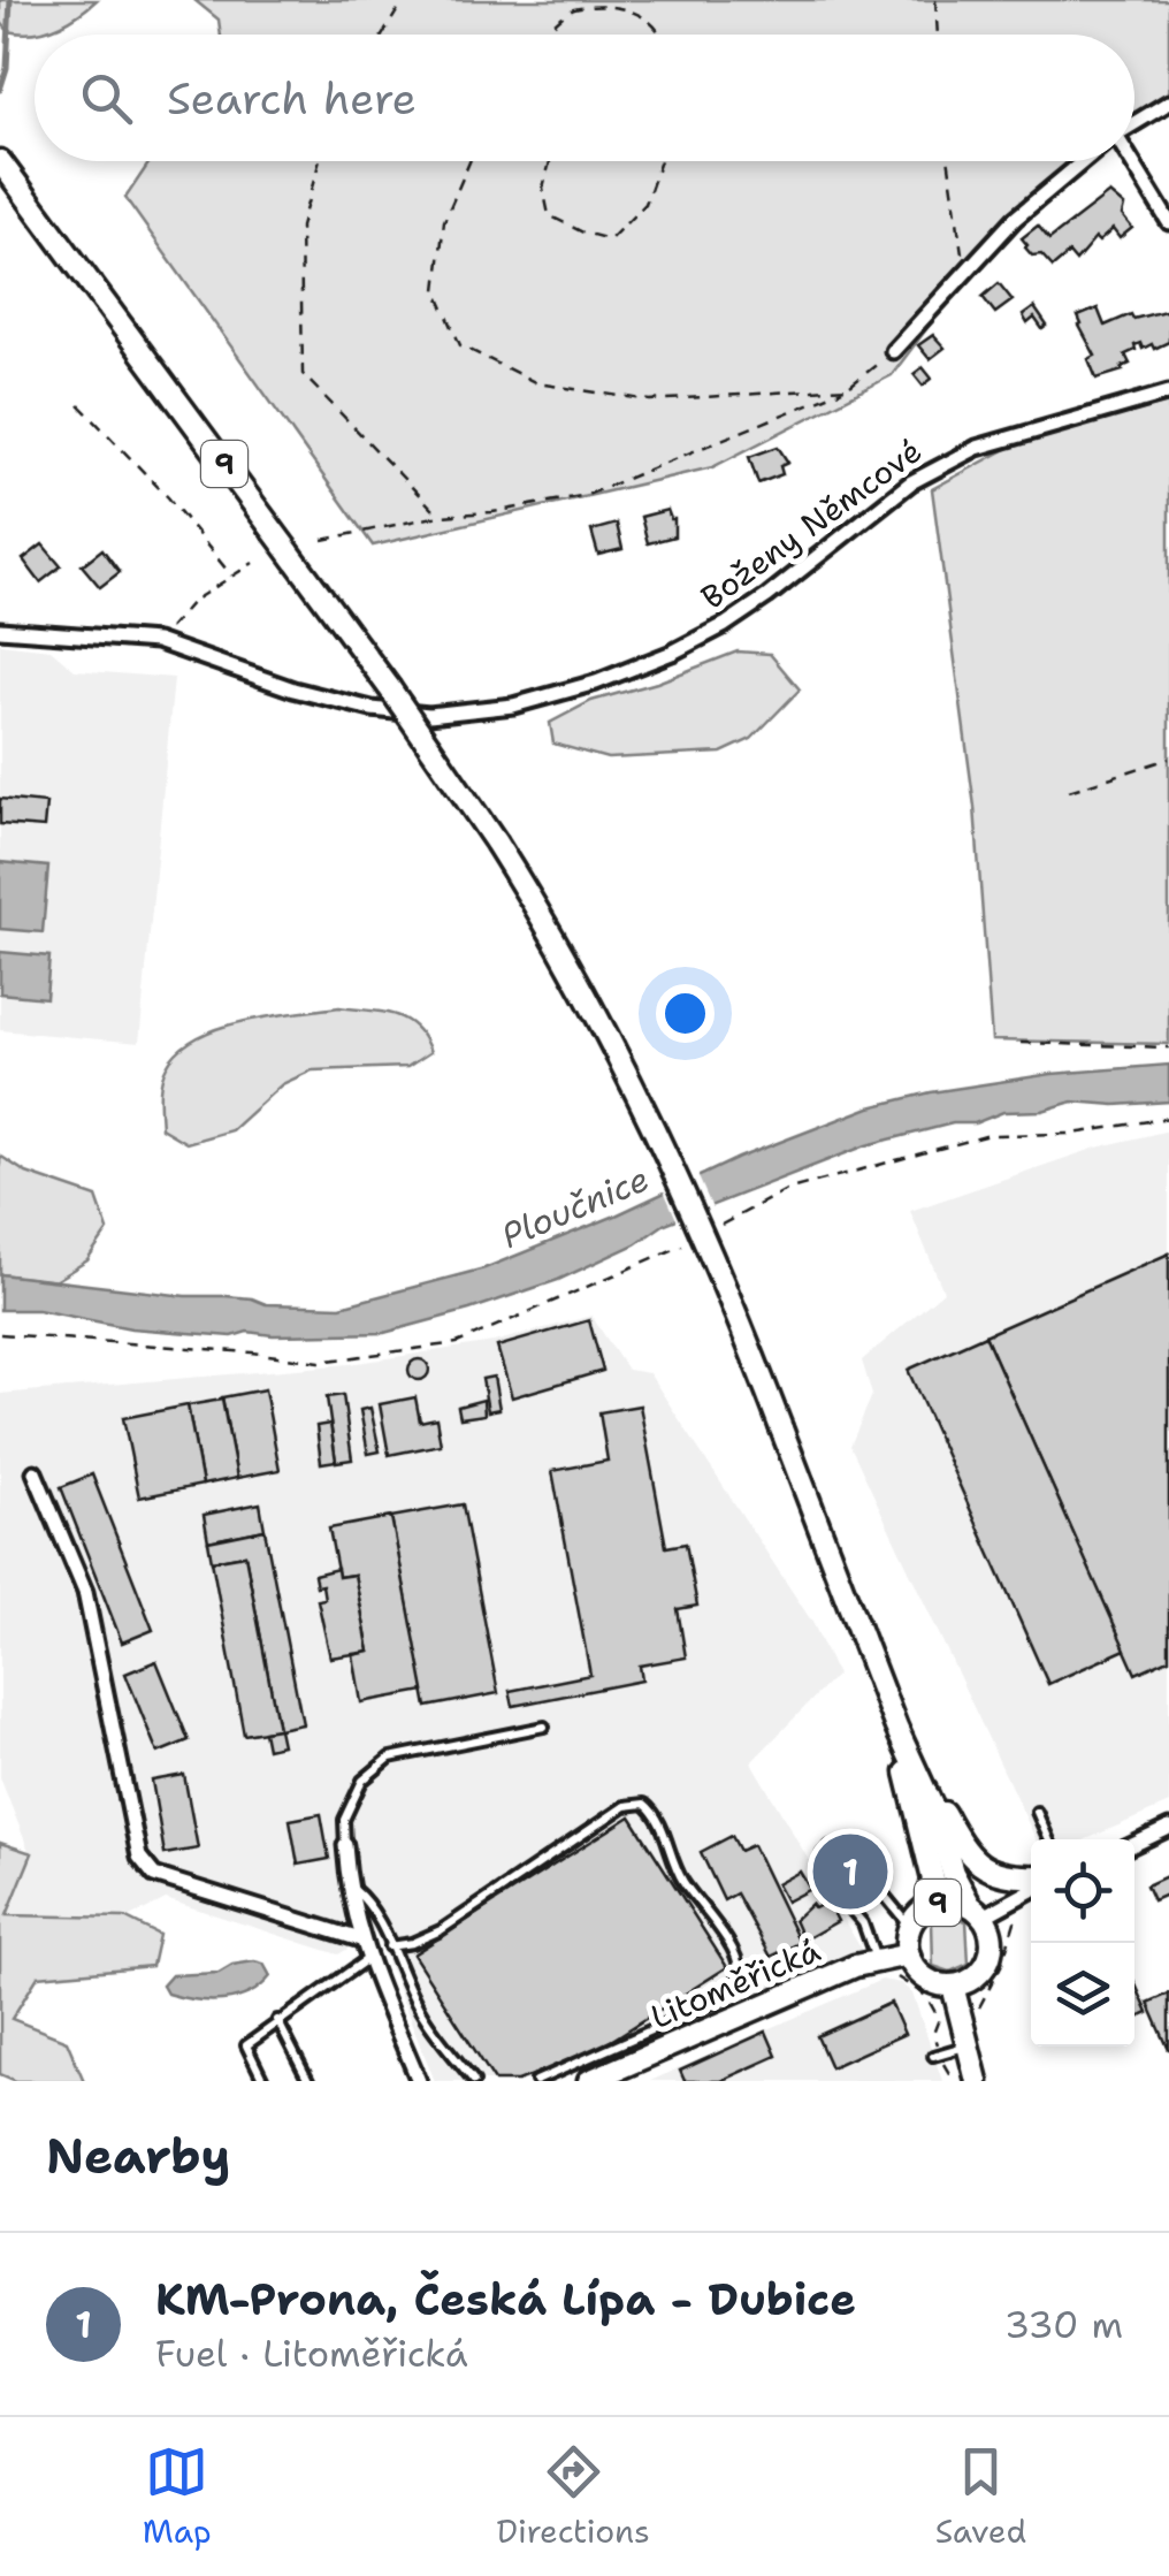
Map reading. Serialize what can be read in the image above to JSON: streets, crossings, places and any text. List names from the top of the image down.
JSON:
{
  "streets": {
    "main road": ["9", "Litoměřická"],
    "street": ["Boženy Němcové"]
  },
  "crossings": [
    ["9", "Litoměřická"]
  ],
  "water": ["Ploučnice"],
  "page": {
    "search": "Search here",
    "pins": "1",
    "heading": "Nearby",
    "list": [
      {
        "mark": "1",
        "name": "KM-Prona, Česká Lípa - Dubice",
        "note": "Fuel · Litoměřická",
        "value": "330 m"
      }
    ],
    "nav": ["Map", "Directions", "Saved"]
  }
}
